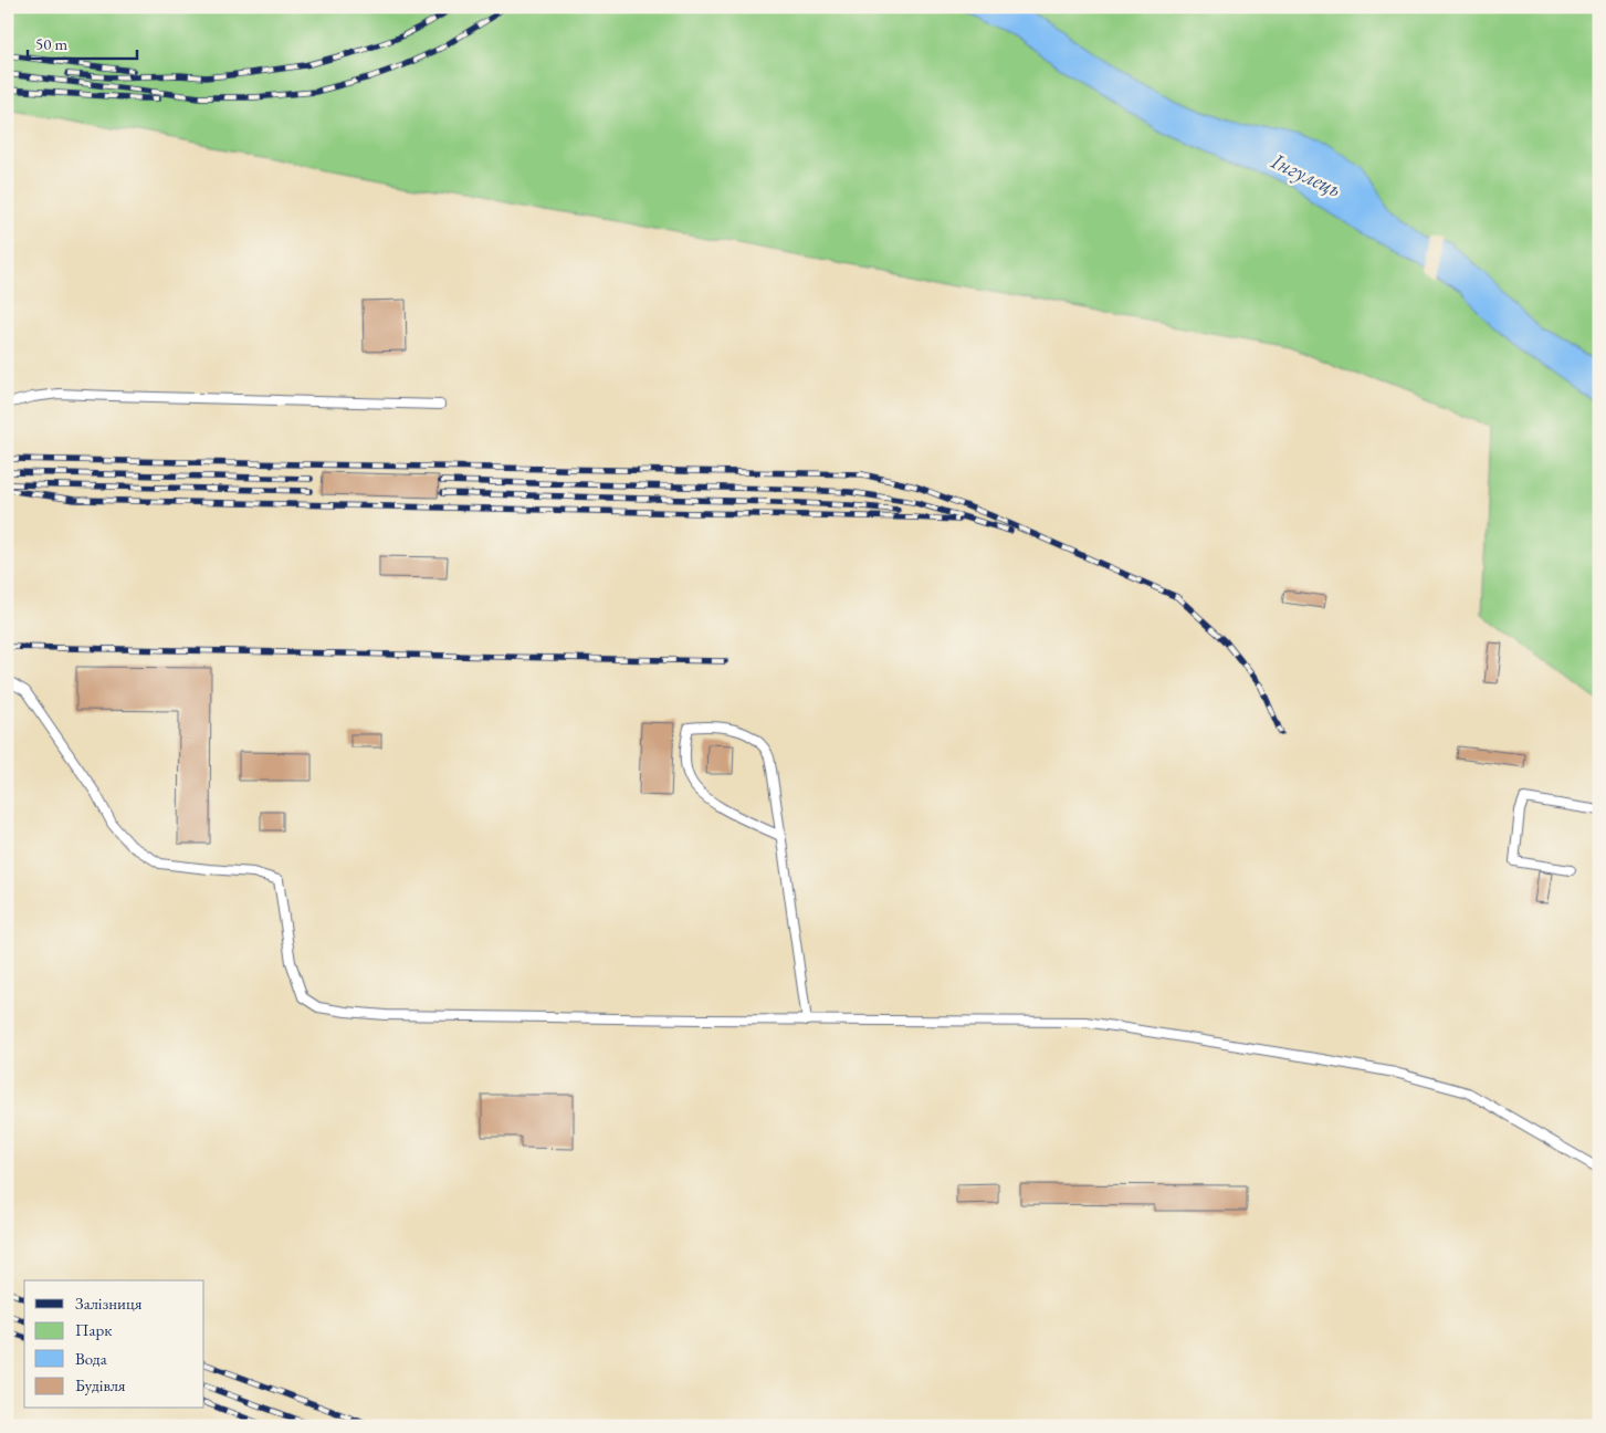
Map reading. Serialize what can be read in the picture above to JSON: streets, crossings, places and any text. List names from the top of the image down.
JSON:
{
  "water": ["Інгулець"],
  "legend": [
    "Залізниця",
    "Парк",
    "Вода",
    "Будівля"
  ],
  "scale_bar": "50 m"
}
